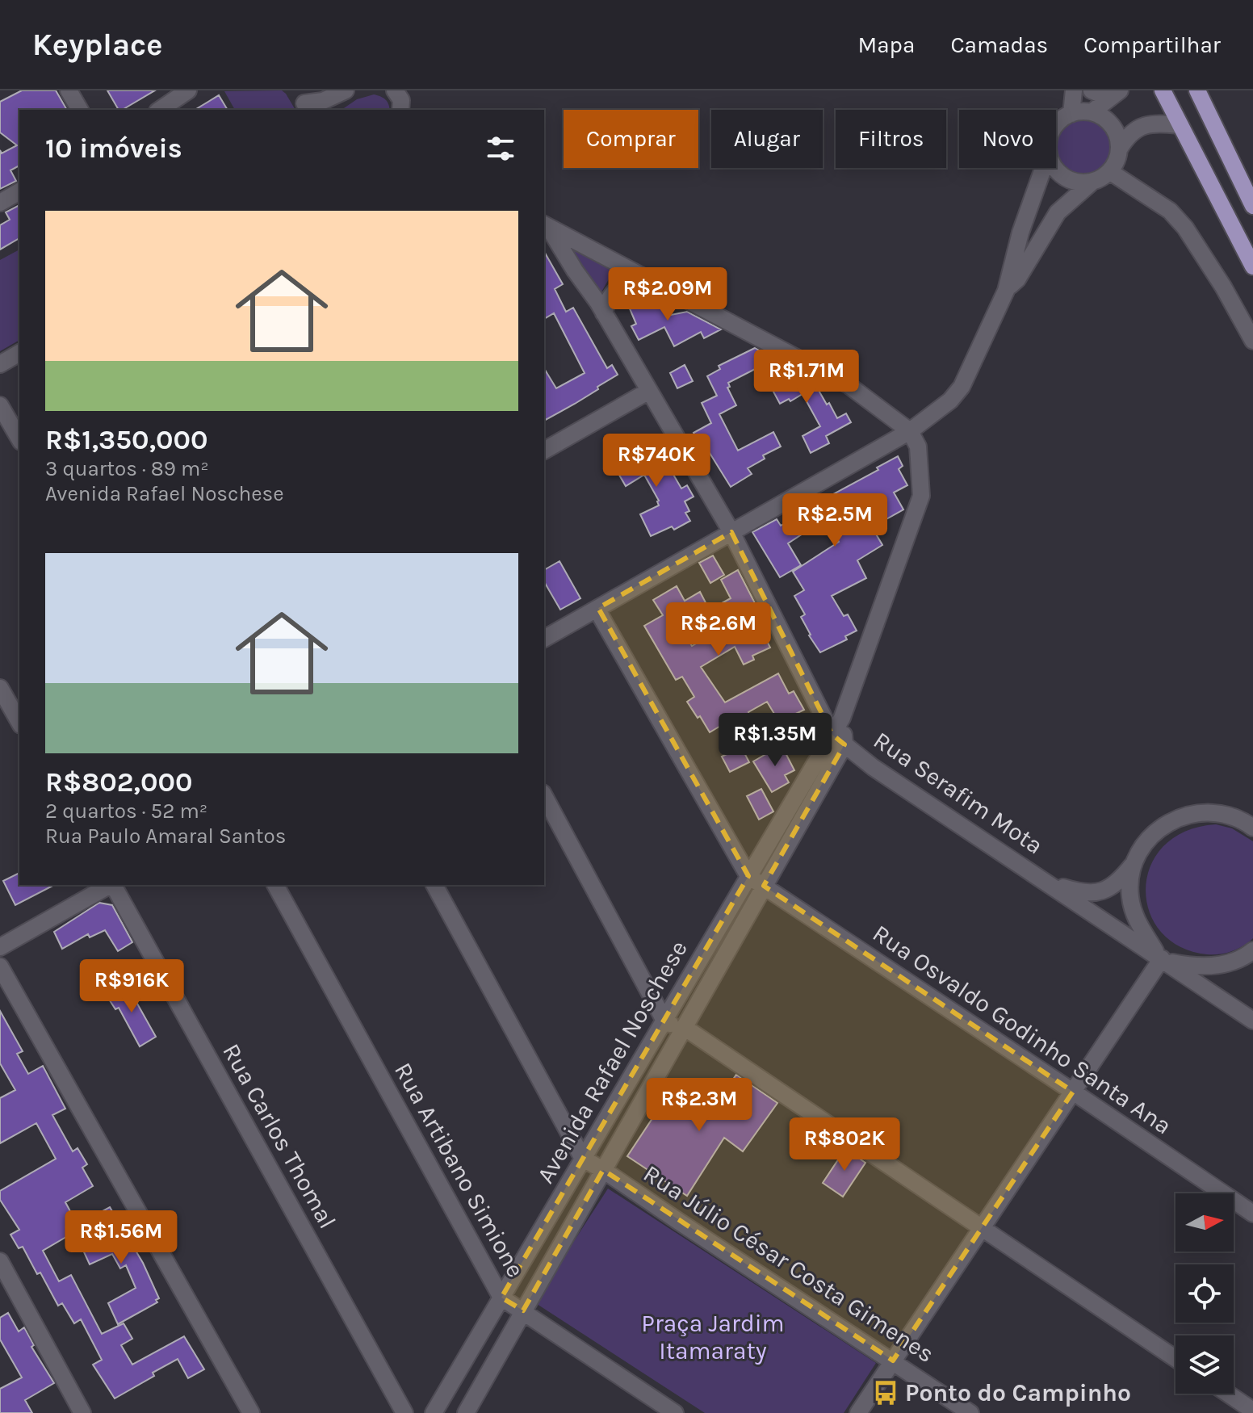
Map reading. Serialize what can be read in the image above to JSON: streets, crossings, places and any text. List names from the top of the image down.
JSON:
{
  "streets": {
    "street": [
      "Rua Serafim Mota",
      "Rua Osvaldo Godinho Santa Ana",
      "Avenida Rafael Noschese",
      "Rua Carlos Thomal",
      "Rua Artibano Simione",
      "Rua Júlio César Costa Gimenes"
    ]
  },
  "crossings": [
    ["Rua Serafim Mota", "Avenida Rafael Noschese"],
    ["Rua Osvaldo Godinho Santa Ana", "Avenida Rafael Noschese"],
    ["Avenida Rafael Noschese", "Rua Artibano Simione"],
    ["Avenida Rafael Noschese", "Rua Júlio César Costa Gimenes"]
  ],
  "parks": ["Praça Jardim Itamaraty"],
  "places": {
    "bus stop": ["Ponto do Campinho"]
  },
  "north": "right",
  "page": {
    "header": "Keyplace",
    "nav": ["Mapa", "Camadas", "Compartilhar"],
    "chip": [
      "Comprar",
      "Alugar",
      "Filtros",
      "Novo"
    ],
    "heading": "10 imóveis",
    "list": [
      {
        "name": "R$1,350,000",
        "note": "3 quartos · 89 m² · Avenida Rafael Noschese"
      },
      {
        "name": "R$802,000",
        "note": "2 quartos · 52 m² · Rua Paulo Amaral Santos"
      }
    ],
    "price": [
      "R$2.09M",
      "R$1.71M",
      "R$740K",
      "R$2.5M",
      "R$2.6M",
      "R$1.35M",
      "R$916K",
      "R$2.3M",
      "R$802K",
      "R$1.56M"
    ]
  }
}
